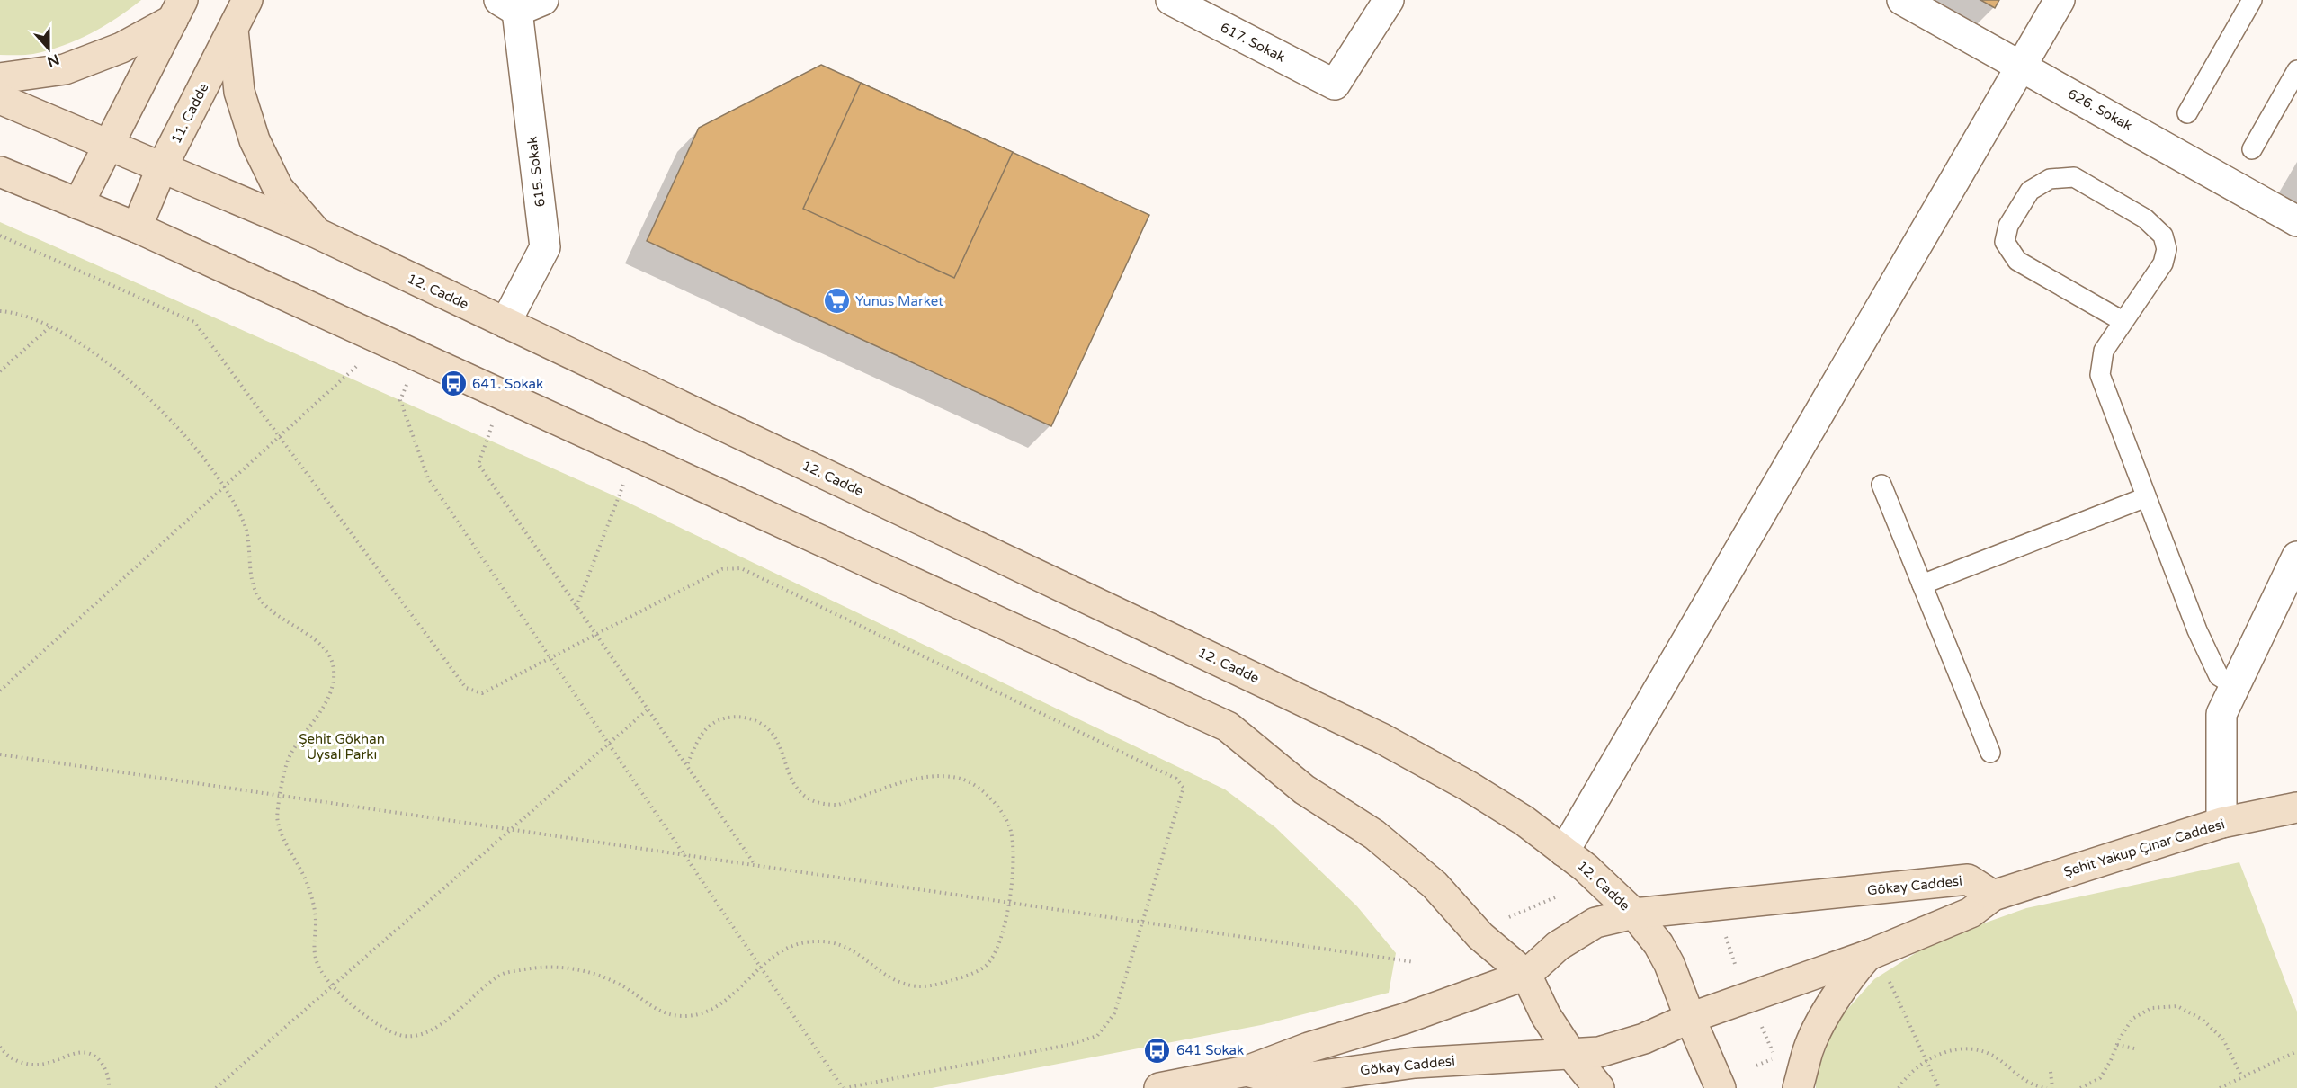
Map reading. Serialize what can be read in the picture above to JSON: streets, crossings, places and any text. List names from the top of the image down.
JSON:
{
  "streets": {
    "main road": [
      "11. Cadde",
      "12. Cadde",
      "Şehit Yakup Çınar Caddesi",
      "Gökay Caddesi"
    ],
    "street": ["617. Sokak", "626. Sokak", "615. Sokak"]
  },
  "crossings": [
    ["11. Cadde", "12. Cadde"],
    ["615. Sokak", "12. Cadde"],
    ["12. Cadde", "Gökay Caddesi"],
    ["Şehit Yakup Çınar Caddesi", "Gökay Caddesi"]
  ],
  "parks": ["Şehit Gökhan Uysal Parkı"],
  "places": {
    "supermarket": ["Yunus Market"],
    "bus stop": ["641. Sokak", "641 Sokak"]
  },
  "north": "bottom"
}
